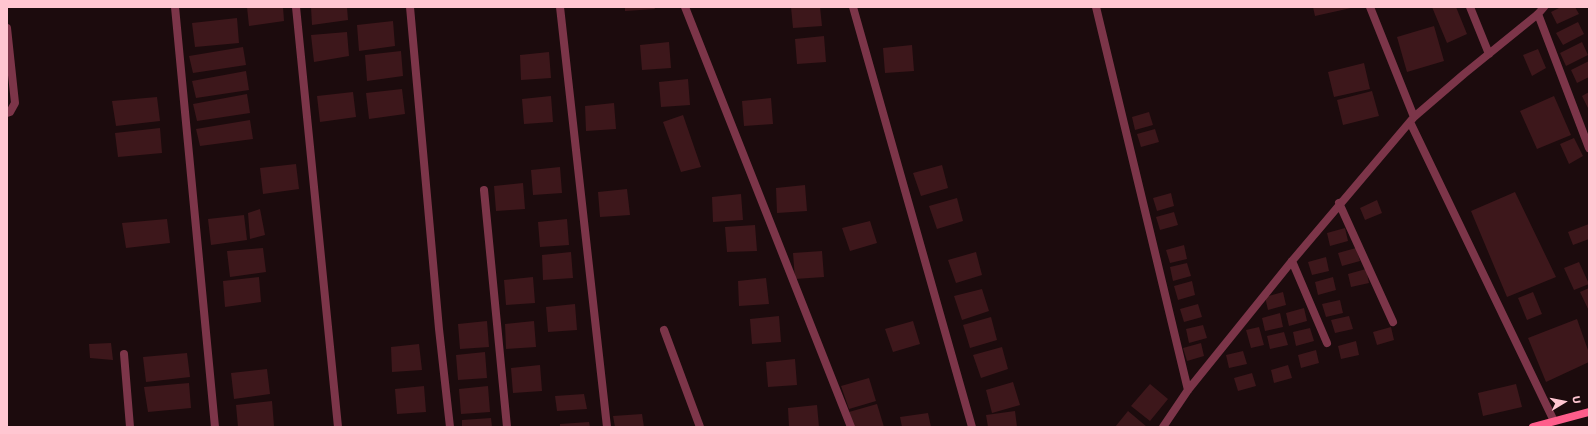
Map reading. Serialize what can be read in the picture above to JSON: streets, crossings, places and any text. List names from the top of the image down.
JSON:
{
  "north": "right"
}
